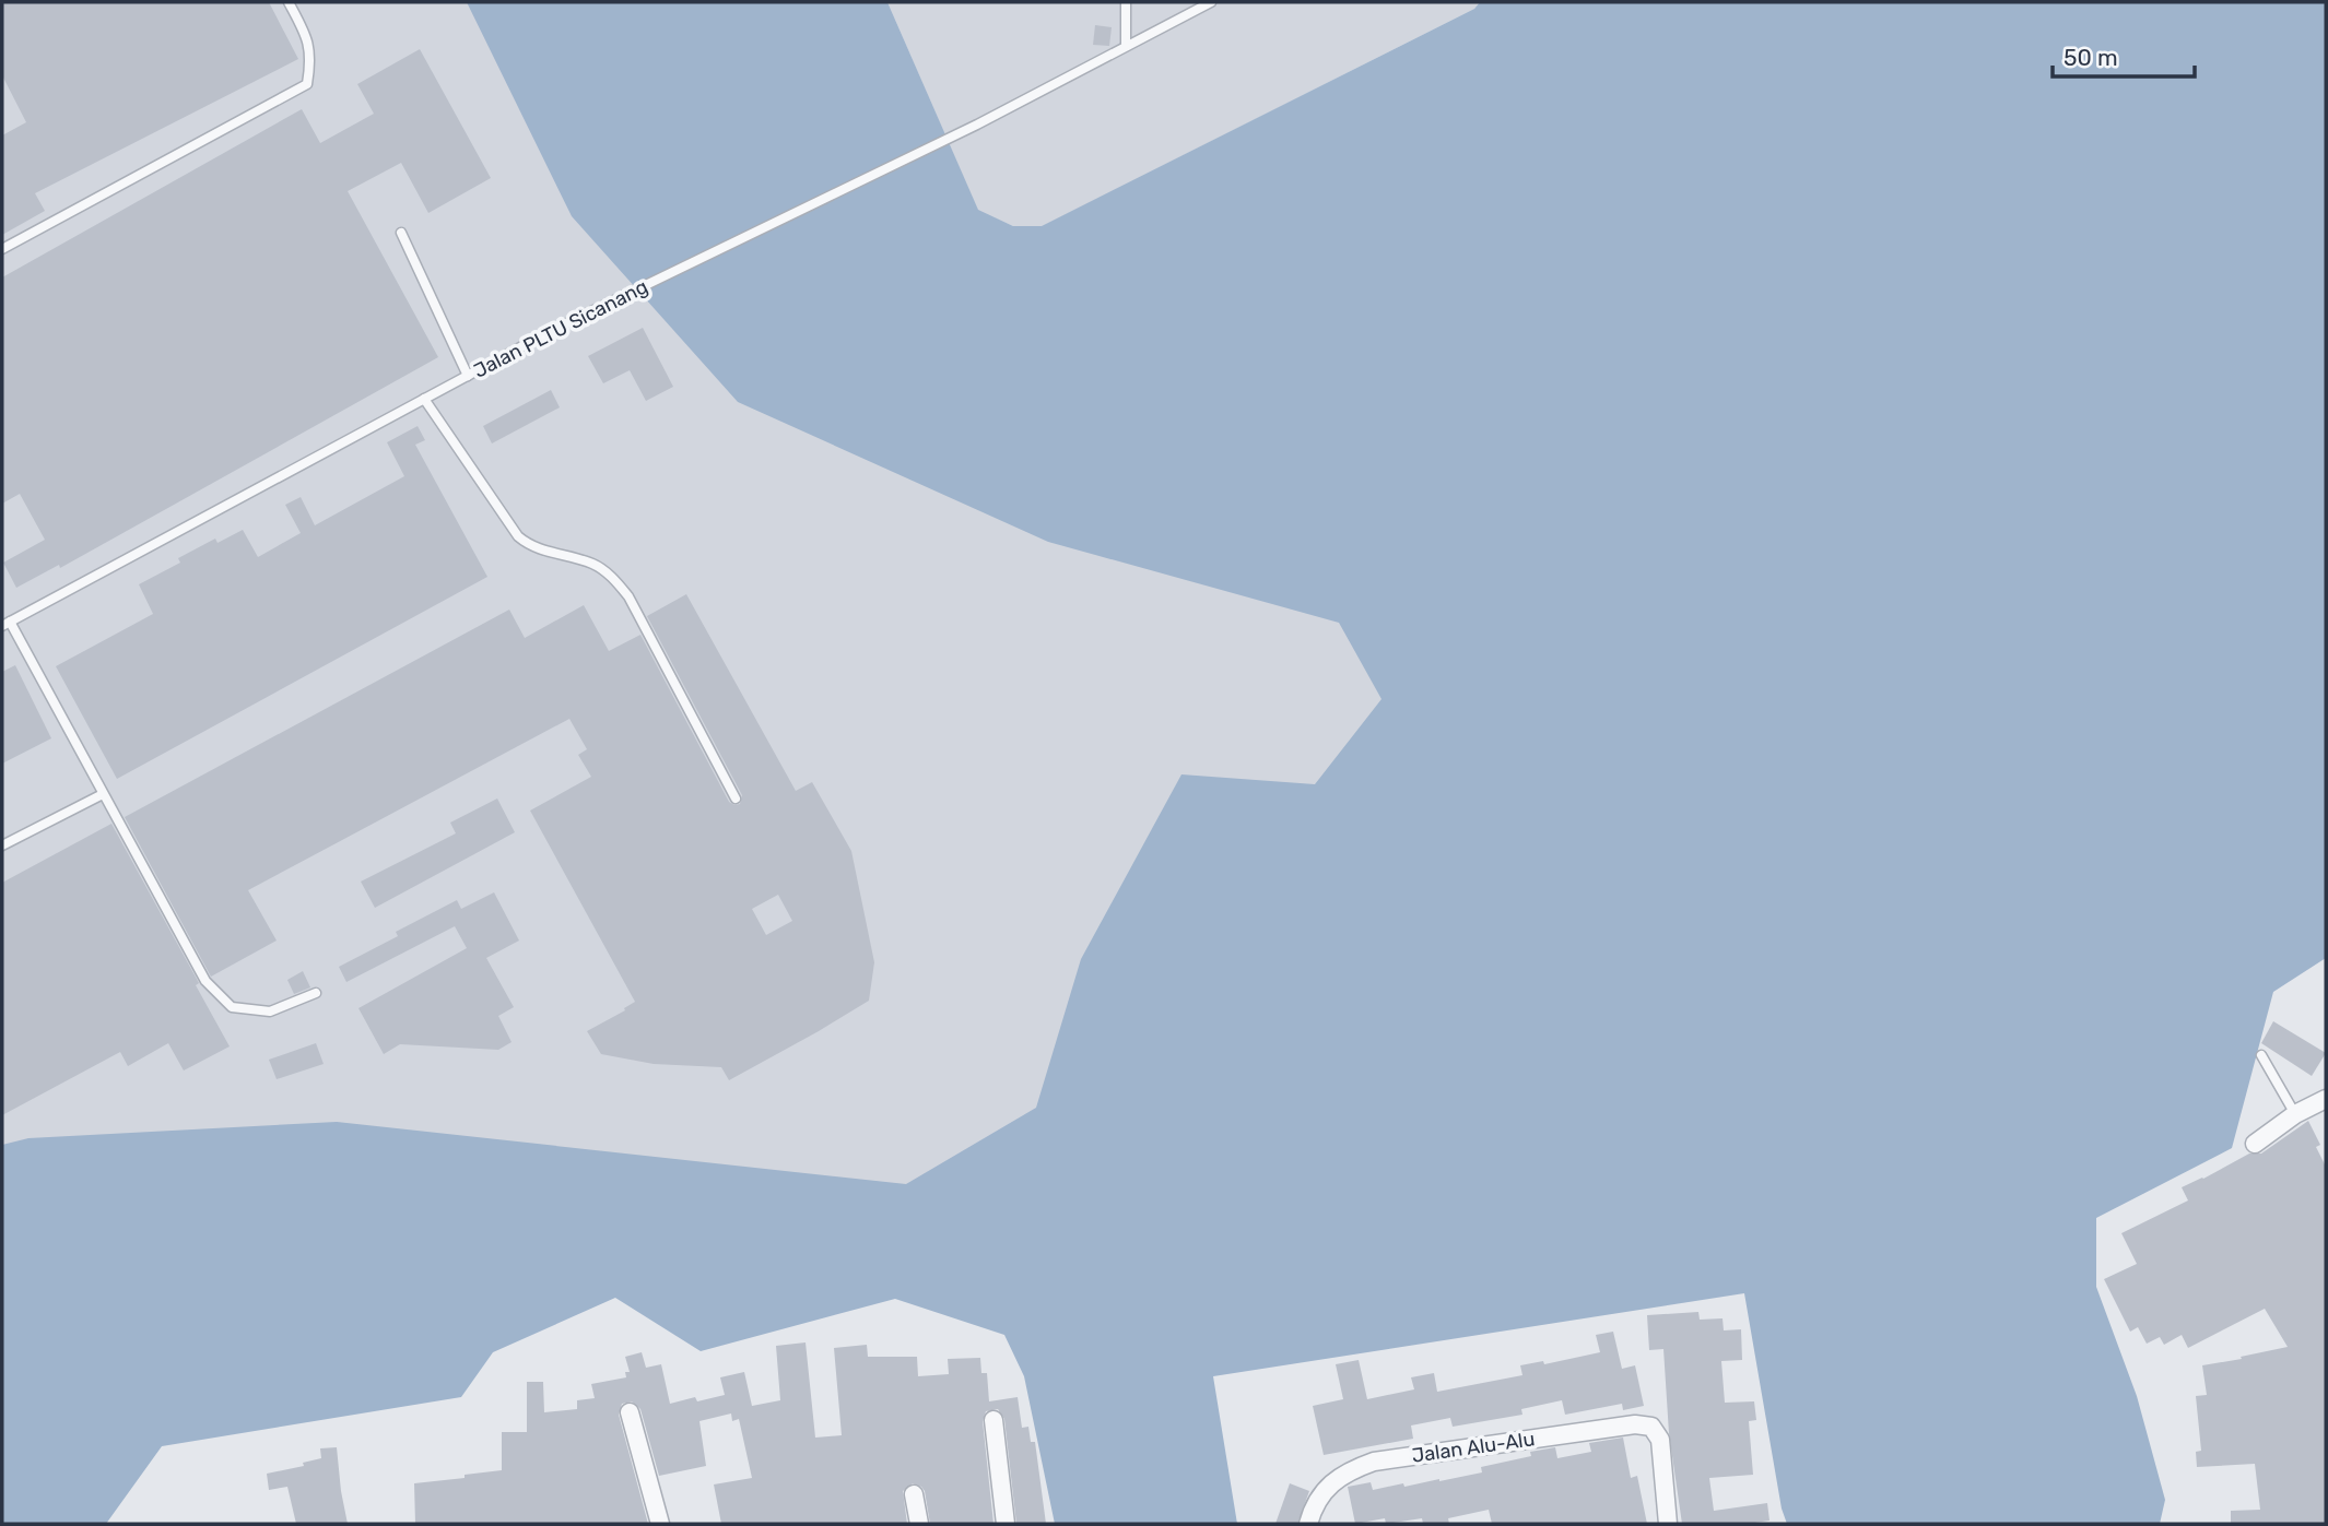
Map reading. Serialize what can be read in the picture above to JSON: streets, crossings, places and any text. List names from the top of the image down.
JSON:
{
  "streets": {
    "street": ["Jalan Alu-Alu"],
    "lane": ["Jalan PLTU Sicanang"]
  },
  "scale_bar": "50 m"
}
